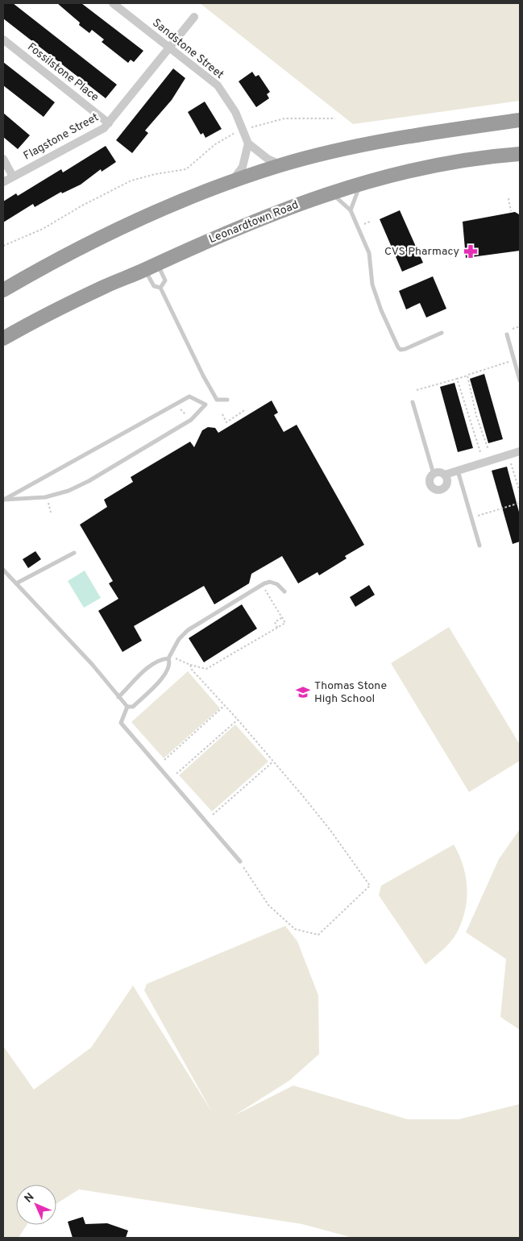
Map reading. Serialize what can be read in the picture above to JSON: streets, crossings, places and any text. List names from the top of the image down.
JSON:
{
  "streets": {
    "highway": ["Leonardtown Road"],
    "street": ["Sandstone Street", "Fossilstone Place", "Flagstone Street"]
  },
  "crossings": [
    ["Sandstone Street", "Flagstone Street"],
    ["Fossilstone Place", "Flagstone Street"]
  ],
  "places": {
    "pharmacy": ["CVS Pharmacy"],
    "school or university": ["Thomas Stone High School"]
  },
  "north": "top left"
}
